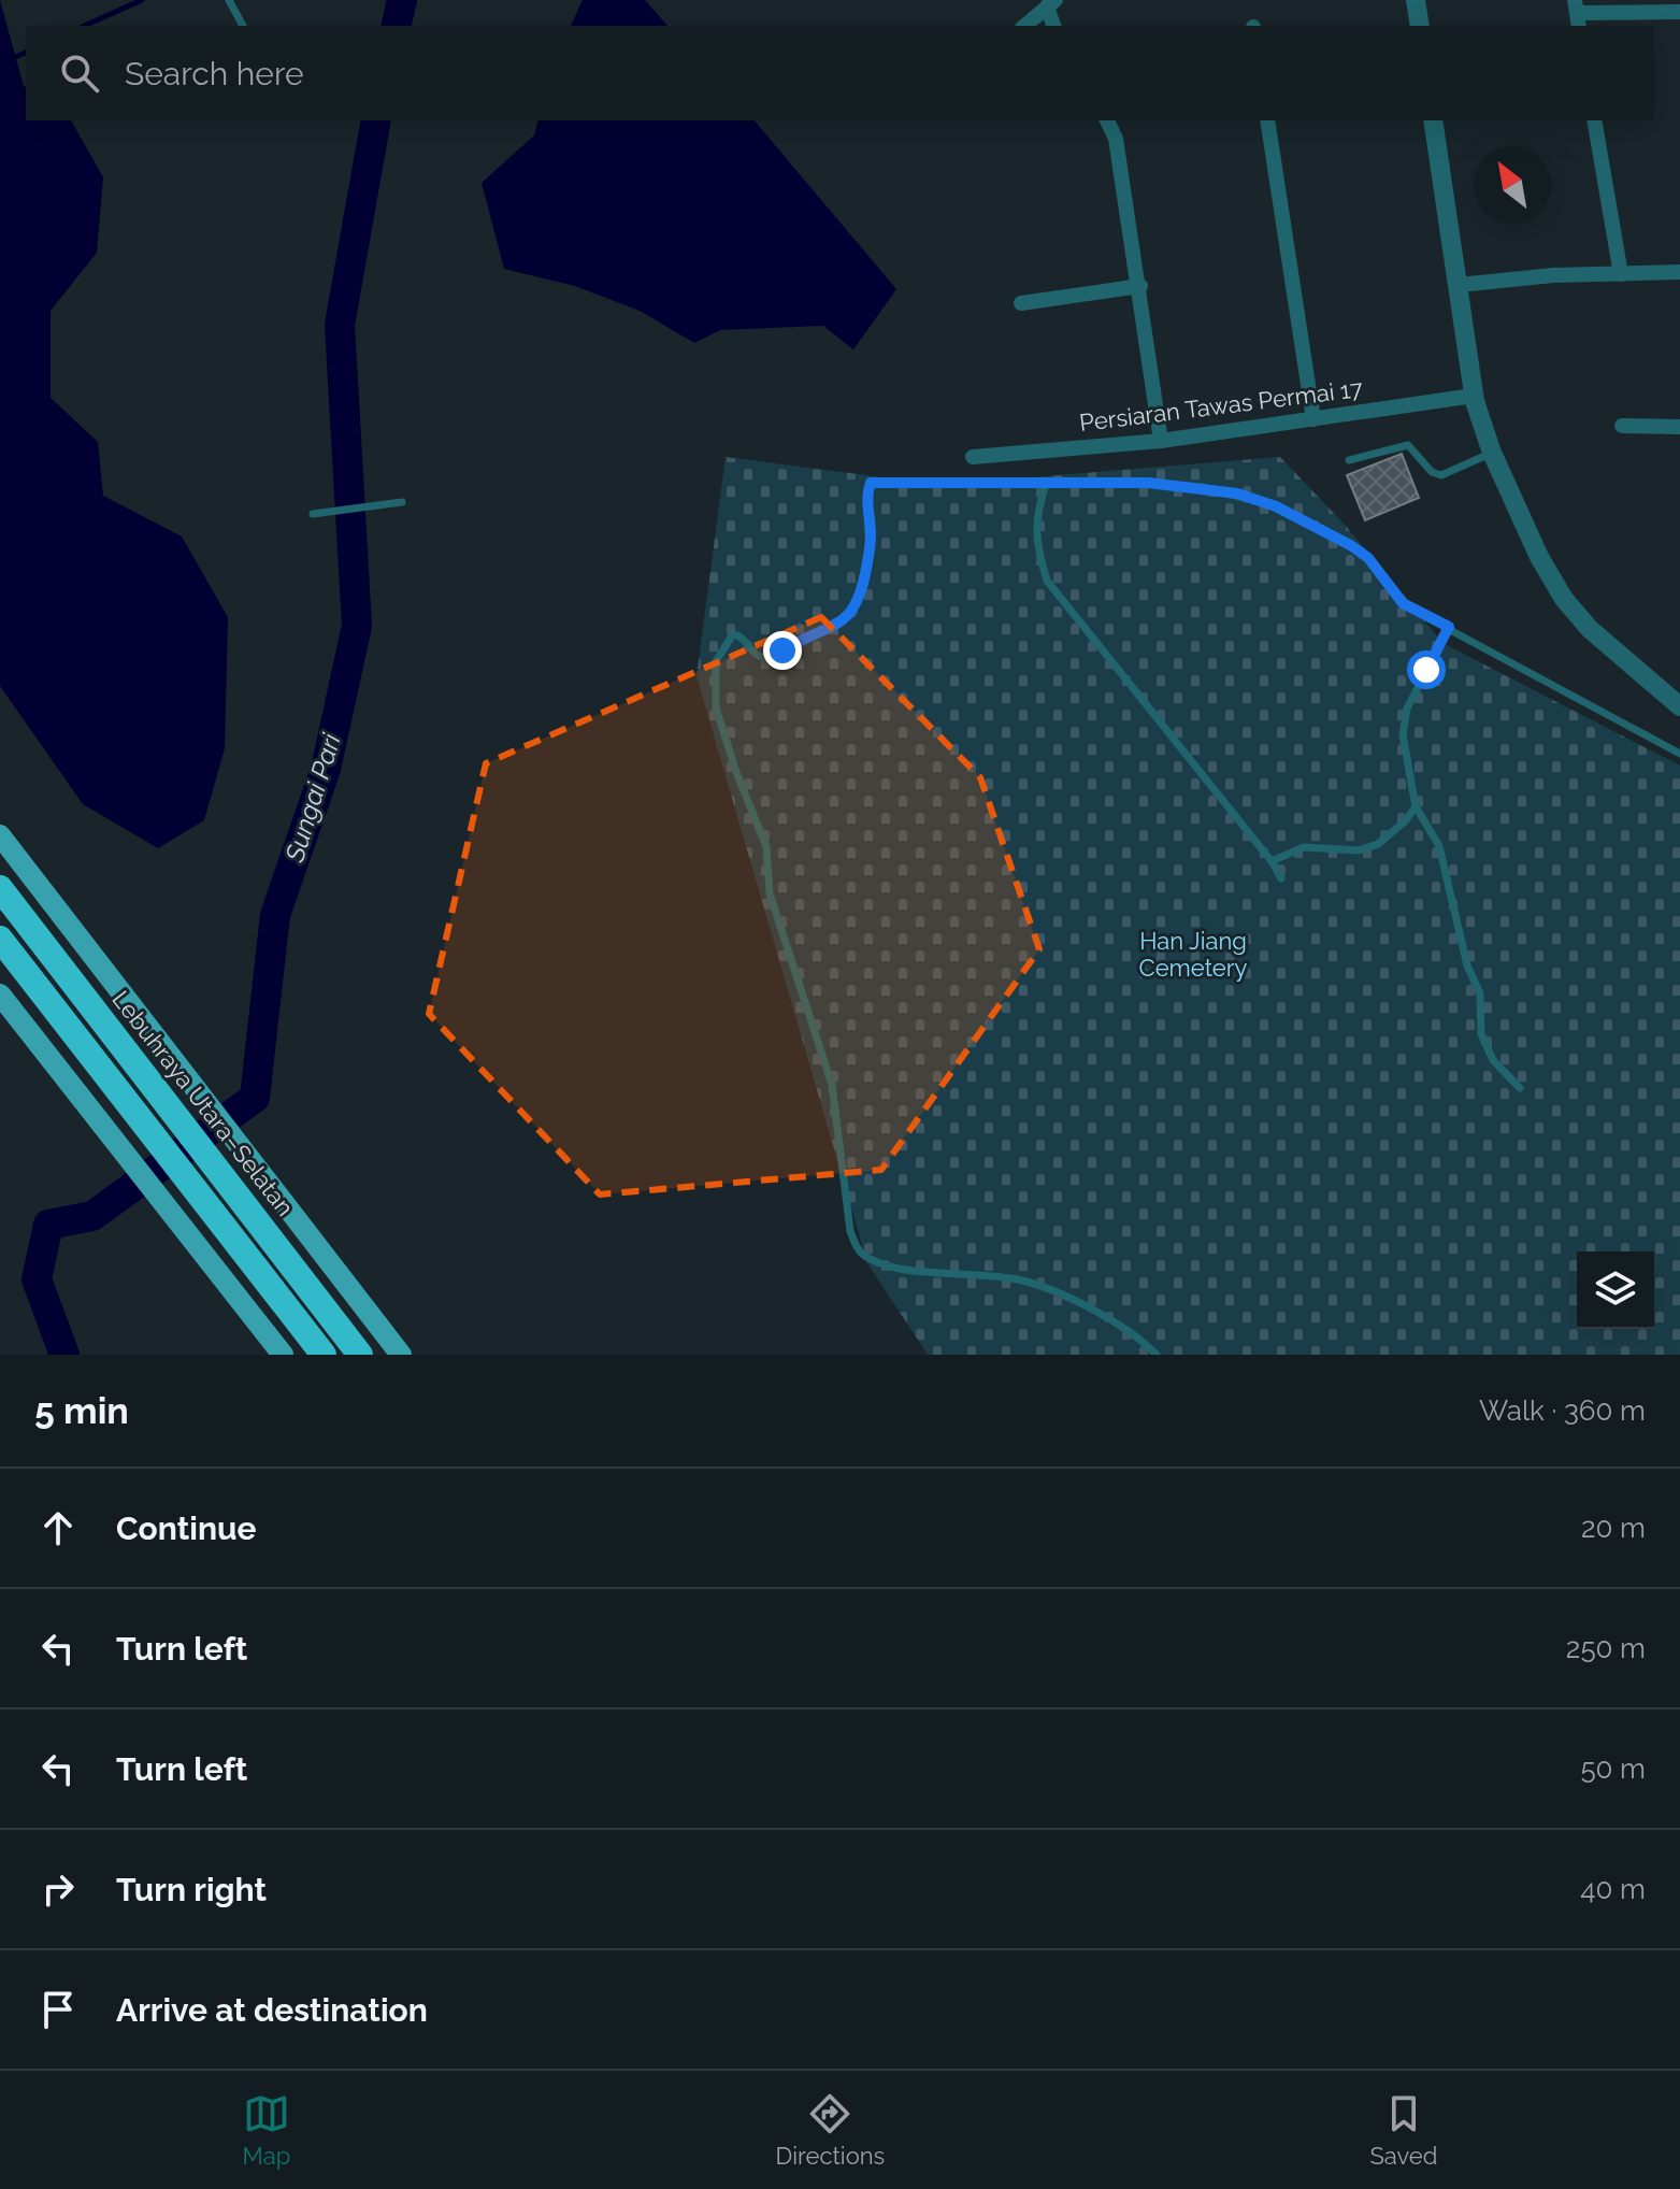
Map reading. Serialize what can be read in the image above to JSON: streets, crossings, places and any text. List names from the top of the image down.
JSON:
{
  "streets": {
    "highway": ["Lebuhraya Utara–Selatan"],
    "street": ["Persiaran Tawas Permai 17"]
  },
  "water": ["Sungai Pari"],
  "parks": ["Han Jiang Cemetery"],
  "north": "top left",
  "page": {
    "search": "Search here",
    "heading": ["5 min", "Walk · 360 m"],
    "list": [
      ["Continue", "20 m"],
      ["Turn left", "250 m"],
      ["Turn left", "50 m"],
      ["Turn right", "40 m"],
      "Arrive at destination"
    ],
    "nav": ["Map", "Directions", "Saved"]
  }
}
